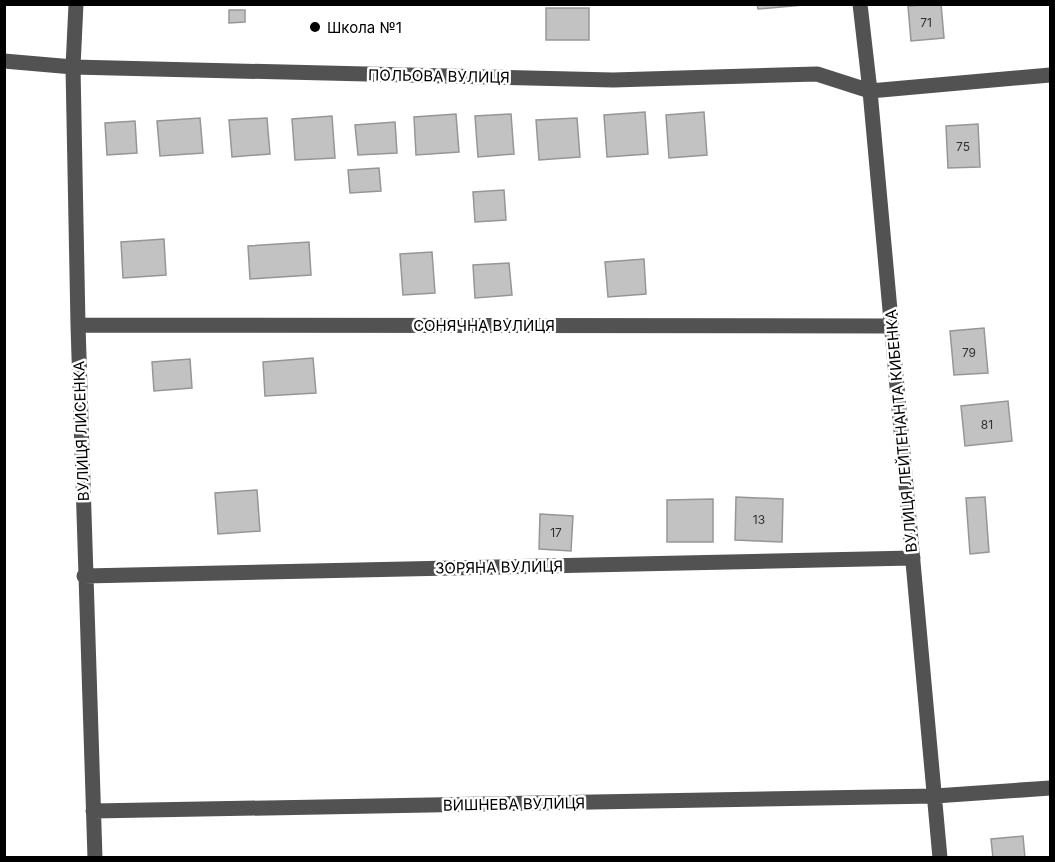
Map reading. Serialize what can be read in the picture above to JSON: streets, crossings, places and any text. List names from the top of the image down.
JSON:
{
  "streets": {
    "street": [
      "ПОЛЬОВА ВУЛИЦЯ",
      "СОНЯЧНА ВУЛИЦЯ",
      "ВУЛИЦЯ ЛИСЕНКА",
      "ВУЛИЦЯ ЛЕЙТЕНАНТА КИБЕНКА",
      "ЗОРЯНА ВУЛИЦЯ",
      "ВИШНЕВА ВУЛИЦЯ"
    ]
  },
  "crossings": [
    ["ПОЛЬОВА ВУЛИЦЯ", "ВУЛИЦЯ ЛИСЕНКА"],
    ["ПОЛЬОВА ВУЛИЦЯ", "ВУЛИЦЯ ЛЕЙТЕНАНТА КИБЕНКА"],
    ["СОНЯЧНА ВУЛИЦЯ", "ВУЛИЦЯ ЛИСЕНКА"],
    ["СОНЯЧНА ВУЛИЦЯ", "ВУЛИЦЯ ЛЕЙТЕНАНТА КИБЕНКА"],
    ["ВУЛИЦЯ ЛИСЕНКА", "ЗОРЯНА ВУЛИЦЯ"],
    ["ВУЛИЦЯ ЛИСЕНКА", "ВИШНЕВА ВУЛИЦЯ"],
    ["ВУЛИЦЯ ЛЕЙТЕНАНТА КИБЕНКА", "ЗОРЯНА ВУЛИЦЯ"],
    ["ВУЛИЦЯ ЛЕЙТЕНАНТА КИБЕНКА", "ВИШНЕВА ВУЛИЦЯ"]
  ],
  "places": ["Школа №1"],
  "house_numbers": [
    "71",
    "75",
    "79",
    "81",
    "13",
    "17"
  ]
}
